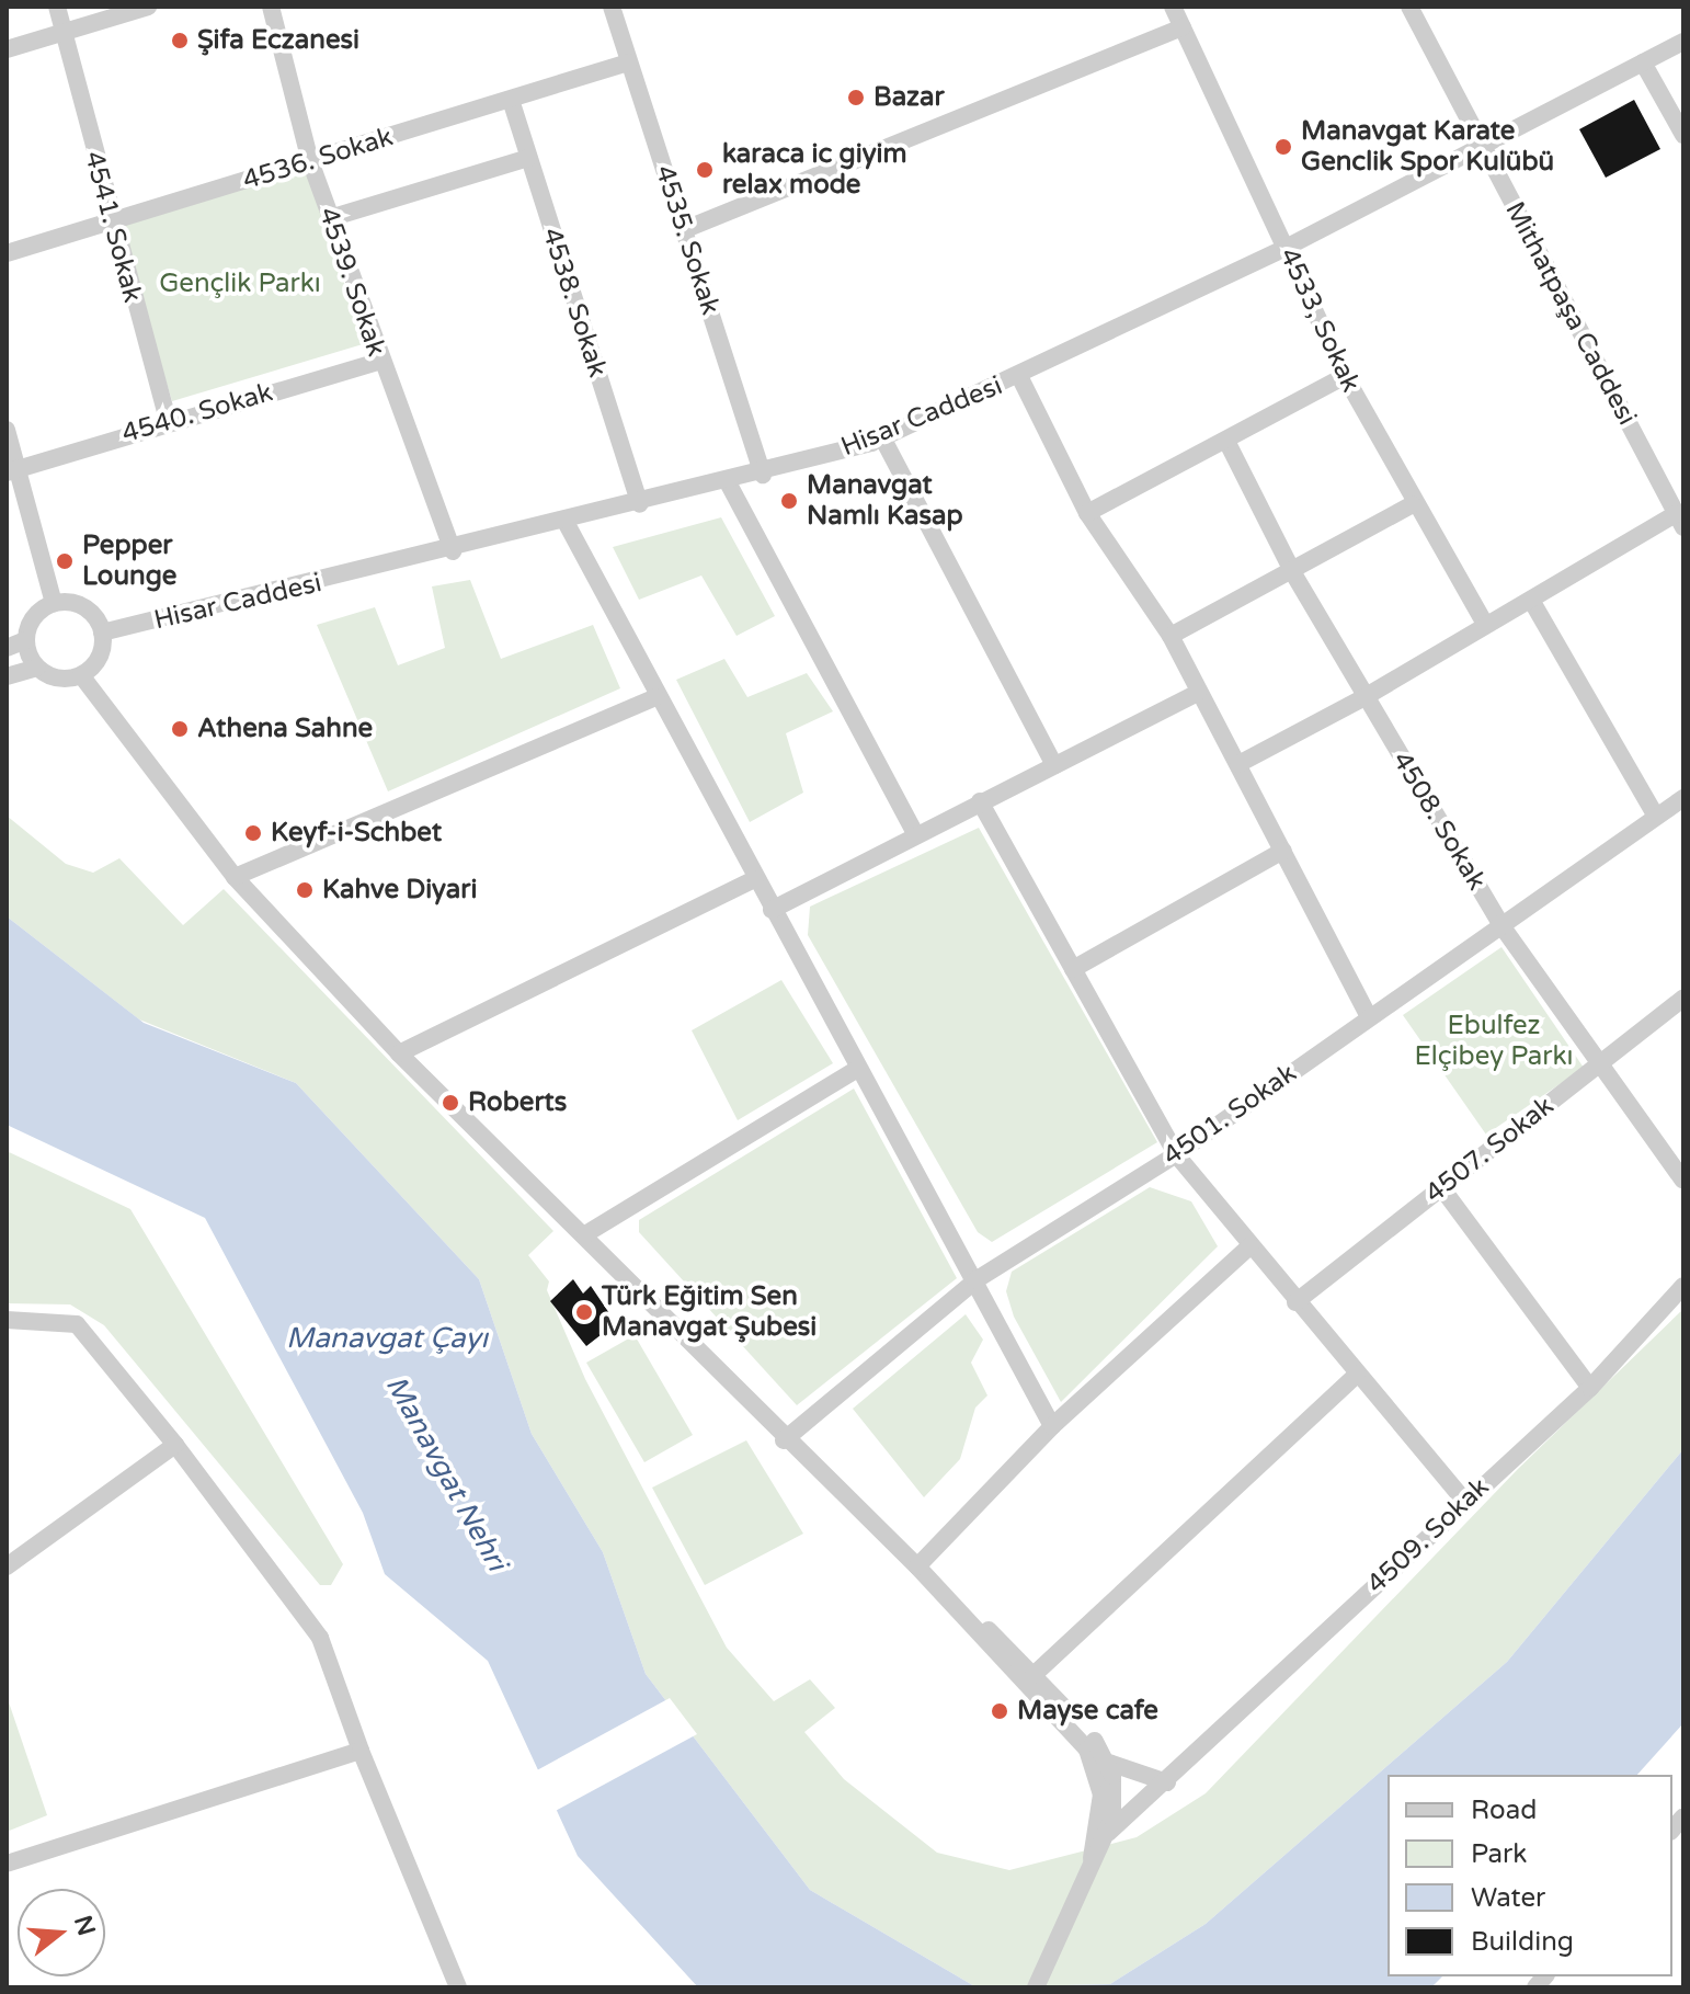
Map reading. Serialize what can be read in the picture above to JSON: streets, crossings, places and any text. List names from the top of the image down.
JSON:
{
  "streets": {
    "street": [
      "4536. Sokak",
      "4541. Sokak",
      "4535. Sokak",
      "4539. Sokak",
      "4538. Sokak",
      "Mithatpaşa Caddesi",
      "4533, Sokak",
      "4540. Sokak",
      "Hisar Caddesi",
      "4508. Sokak",
      "4501. Sokak",
      "4507. Sokak",
      "4509. Sokak"
    ]
  },
  "crossings": [
    ["4536. Sokak", "4541. Sokak"],
    ["4536. Sokak", "4535. Sokak"],
    ["4536. Sokak", "4539. Sokak"],
    ["4536. Sokak", "4538. Sokak"],
    ["4541. Sokak", "4540. Sokak"],
    ["4535. Sokak", "Hisar Caddesi"],
    ["4539. Sokak", "4540. Sokak"],
    ["4539. Sokak", "Hisar Caddesi"],
    ["4538. Sokak", "Hisar Caddesi"],
    ["Mithatpaşa Caddesi", "Hisar Caddesi"],
    ["4533, Sokak", "Hisar Caddesi"],
    ["4508. Sokak", "4501. Sokak"],
    ["4508. Sokak", "4507. Sokak"]
  ],
  "water": ["Manavgat Çayı", "Manavgat Nehri"],
  "parks": ["Gençlik Parkı", "Ebulfez Elçibey Parkı"],
  "places": [
    "Şifa Eczanesi",
    "Bazar",
    "Manavgat Karate Genclik Spor Kulübü",
    "karaca ic giyim relax mode",
    "Manavgat Namlı Kasap",
    "Pepper Lounge",
    "Athena Sahne",
    "Keyf-i-Schbet",
    "Kahve Diyari",
    "Roberts",
    "Türk Eğitim Sen Manavgat Şubesi",
    "Mayse cafe"
  ],
  "legend": [
    "Road",
    "Park",
    "Water",
    "Building"
  ],
  "north": "right"
}
